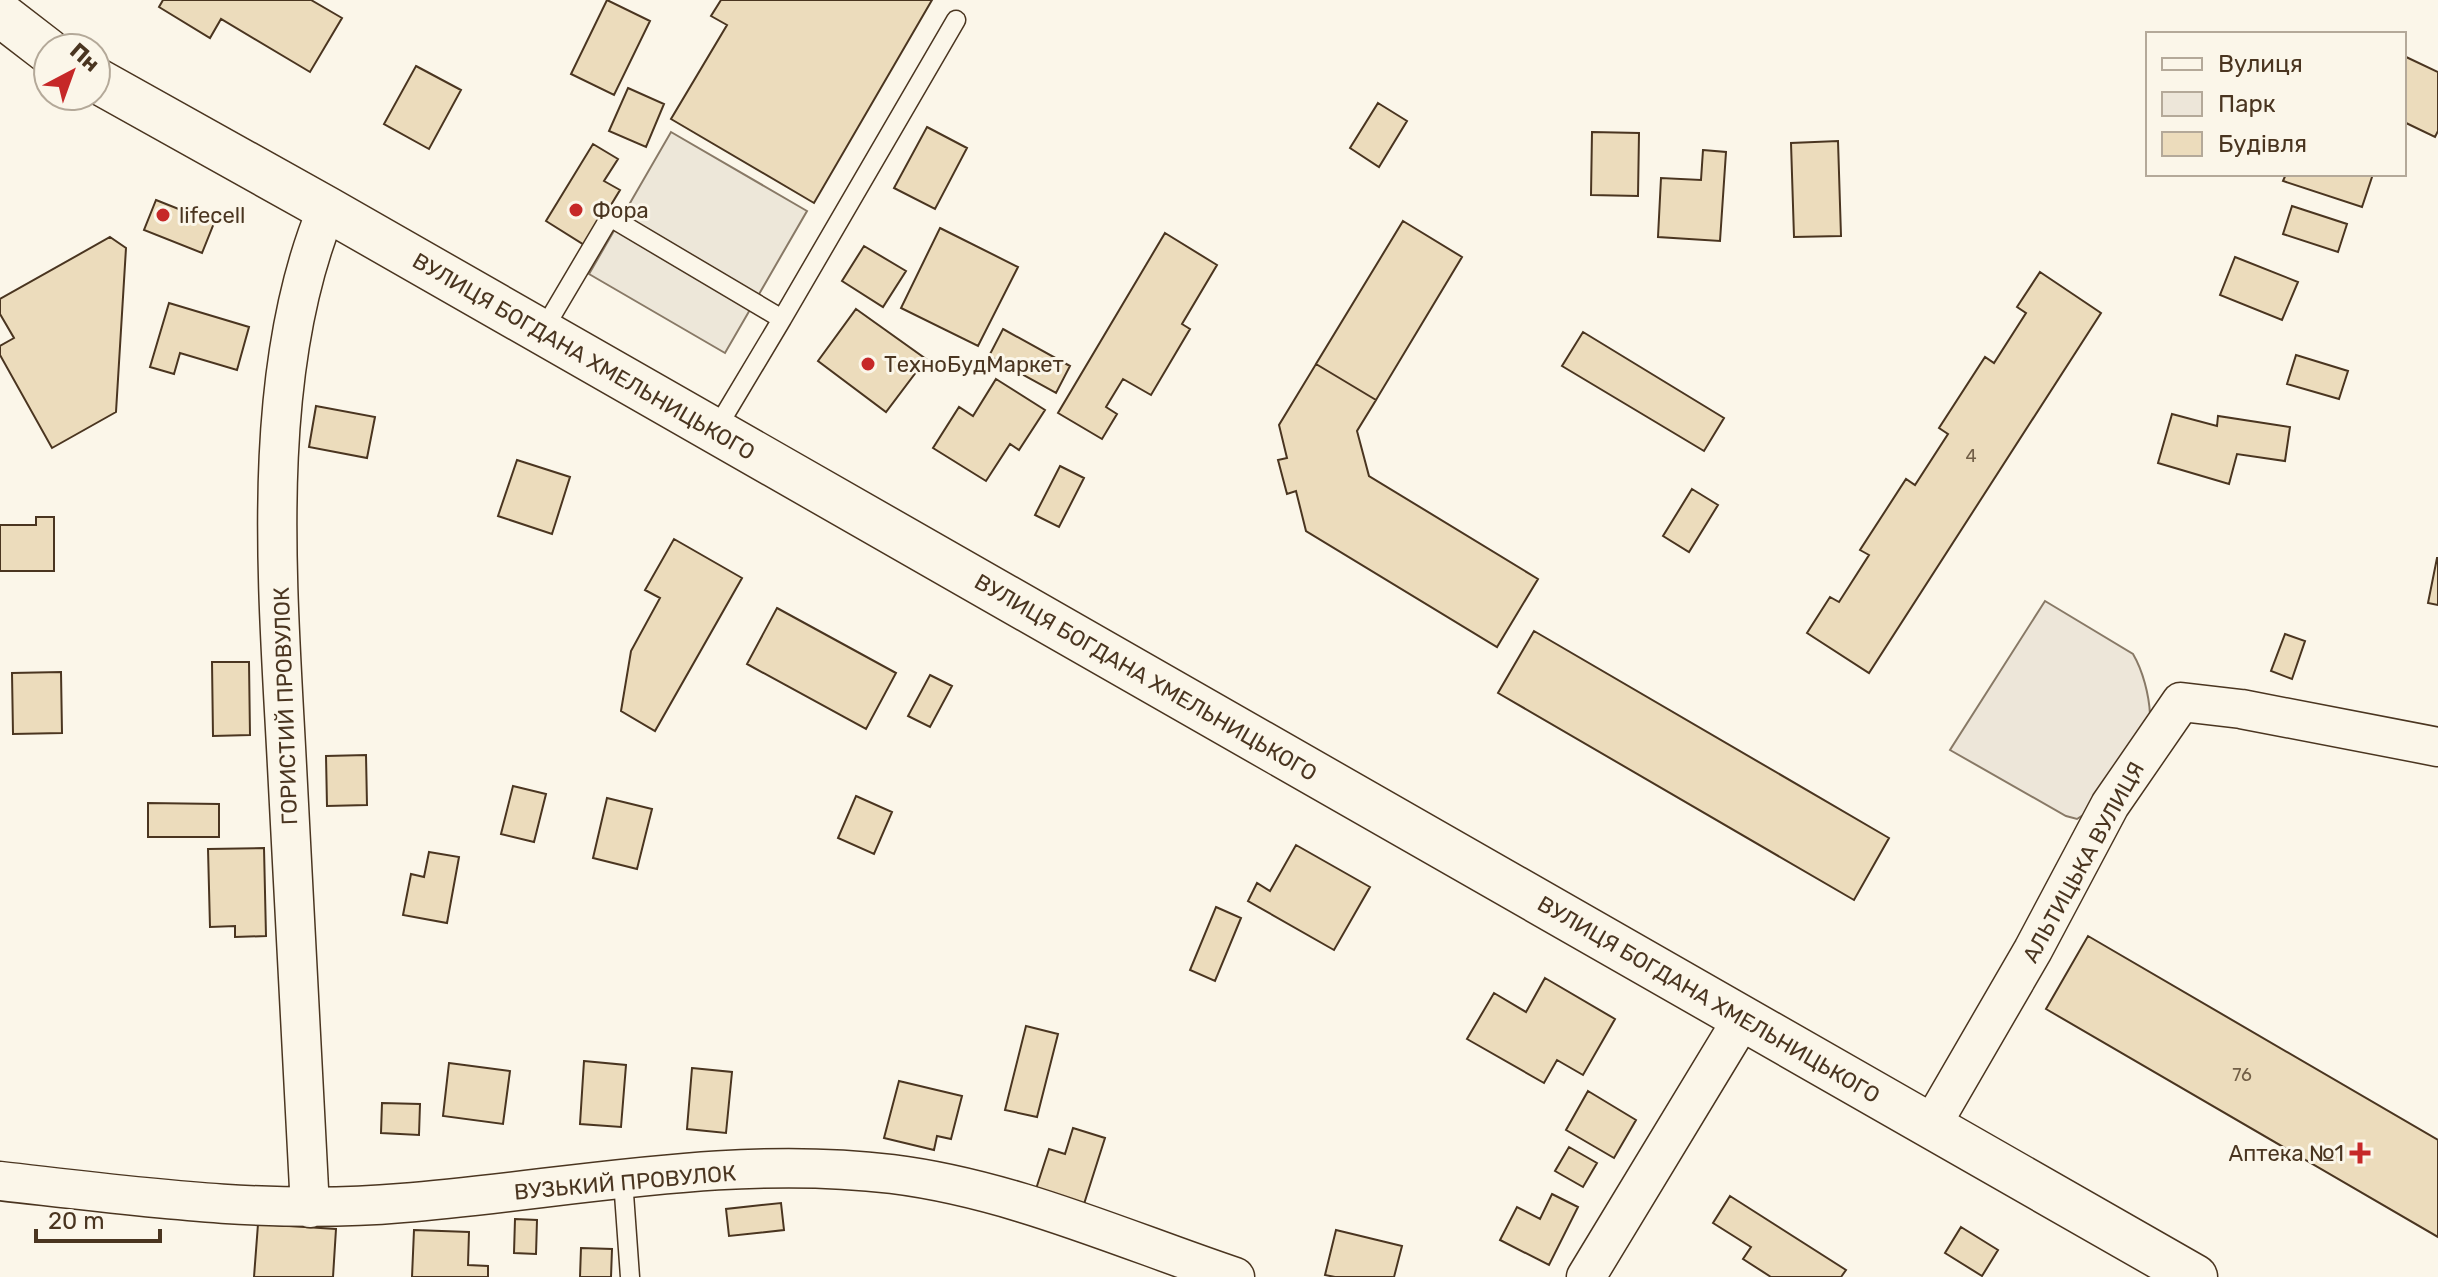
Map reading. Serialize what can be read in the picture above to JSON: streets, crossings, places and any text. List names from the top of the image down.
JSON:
{
  "streets": {
    "main road": ["ВУЛИЦЯ БОГДАНА ХМЕЛЬНИЦЬКОГО"],
    "street": ["ГОРИСТИЙ ПРОВУЛОК", "АЛЬТИЦЬКА ВУЛИЦЯ", "ВУЗЬКИЙ ПРОВУЛОК"]
  },
  "crossings": [
    ["ВУЛИЦЯ БОГДАНА ХМЕЛЬНИЦЬКОГО", "ГОРИСТИЙ ПРОВУЛОК"],
    ["ВУЛИЦЯ БОГДАНА ХМЕЛЬНИЦЬКОГО", "АЛЬТИЦЬКА ВУЛИЦЯ"],
    ["ГОРИСТИЙ ПРОВУЛОК", "ВУЗЬКИЙ ПРОВУЛОК"]
  ],
  "places": {
    "other": ["Фора", "lifecell", "ТехноБудМаркет"],
    "health": ["Аптека №1"]
  },
  "house_numbers": ["4", "76"],
  "legend": ["Вулиця", "Парк", "Будівля"],
  "scale_bar": "20 m",
  "north": "top right"
}
